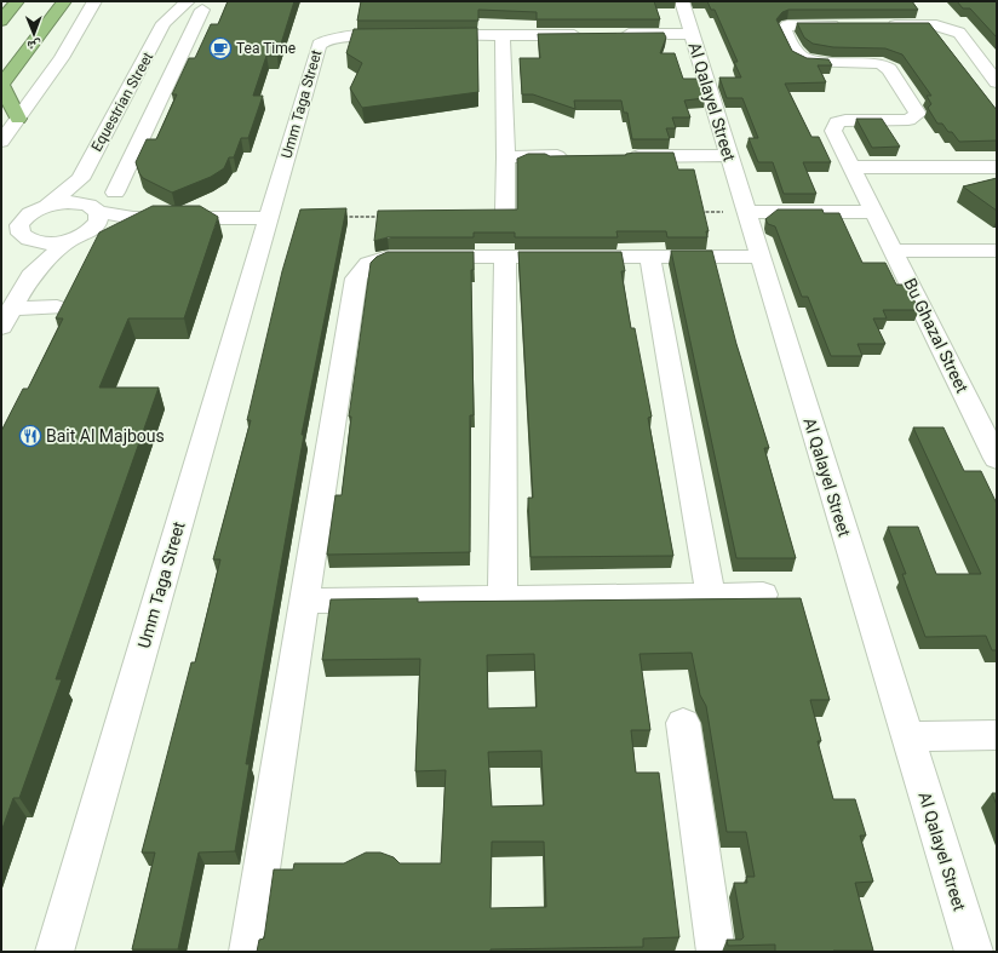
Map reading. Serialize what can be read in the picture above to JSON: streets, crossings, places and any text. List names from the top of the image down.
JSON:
{
  "streets": {
    "street": [
      "Equestrian Street",
      "Al Qalayel Street",
      "Umm Taga Street",
      "Bu Ghazal Street"
    ]
  },
  "places": {
    "cafe": ["Tea Time"],
    "restaurant": ["Bait Al Majbous"]
  },
  "north": "bottom"
}
